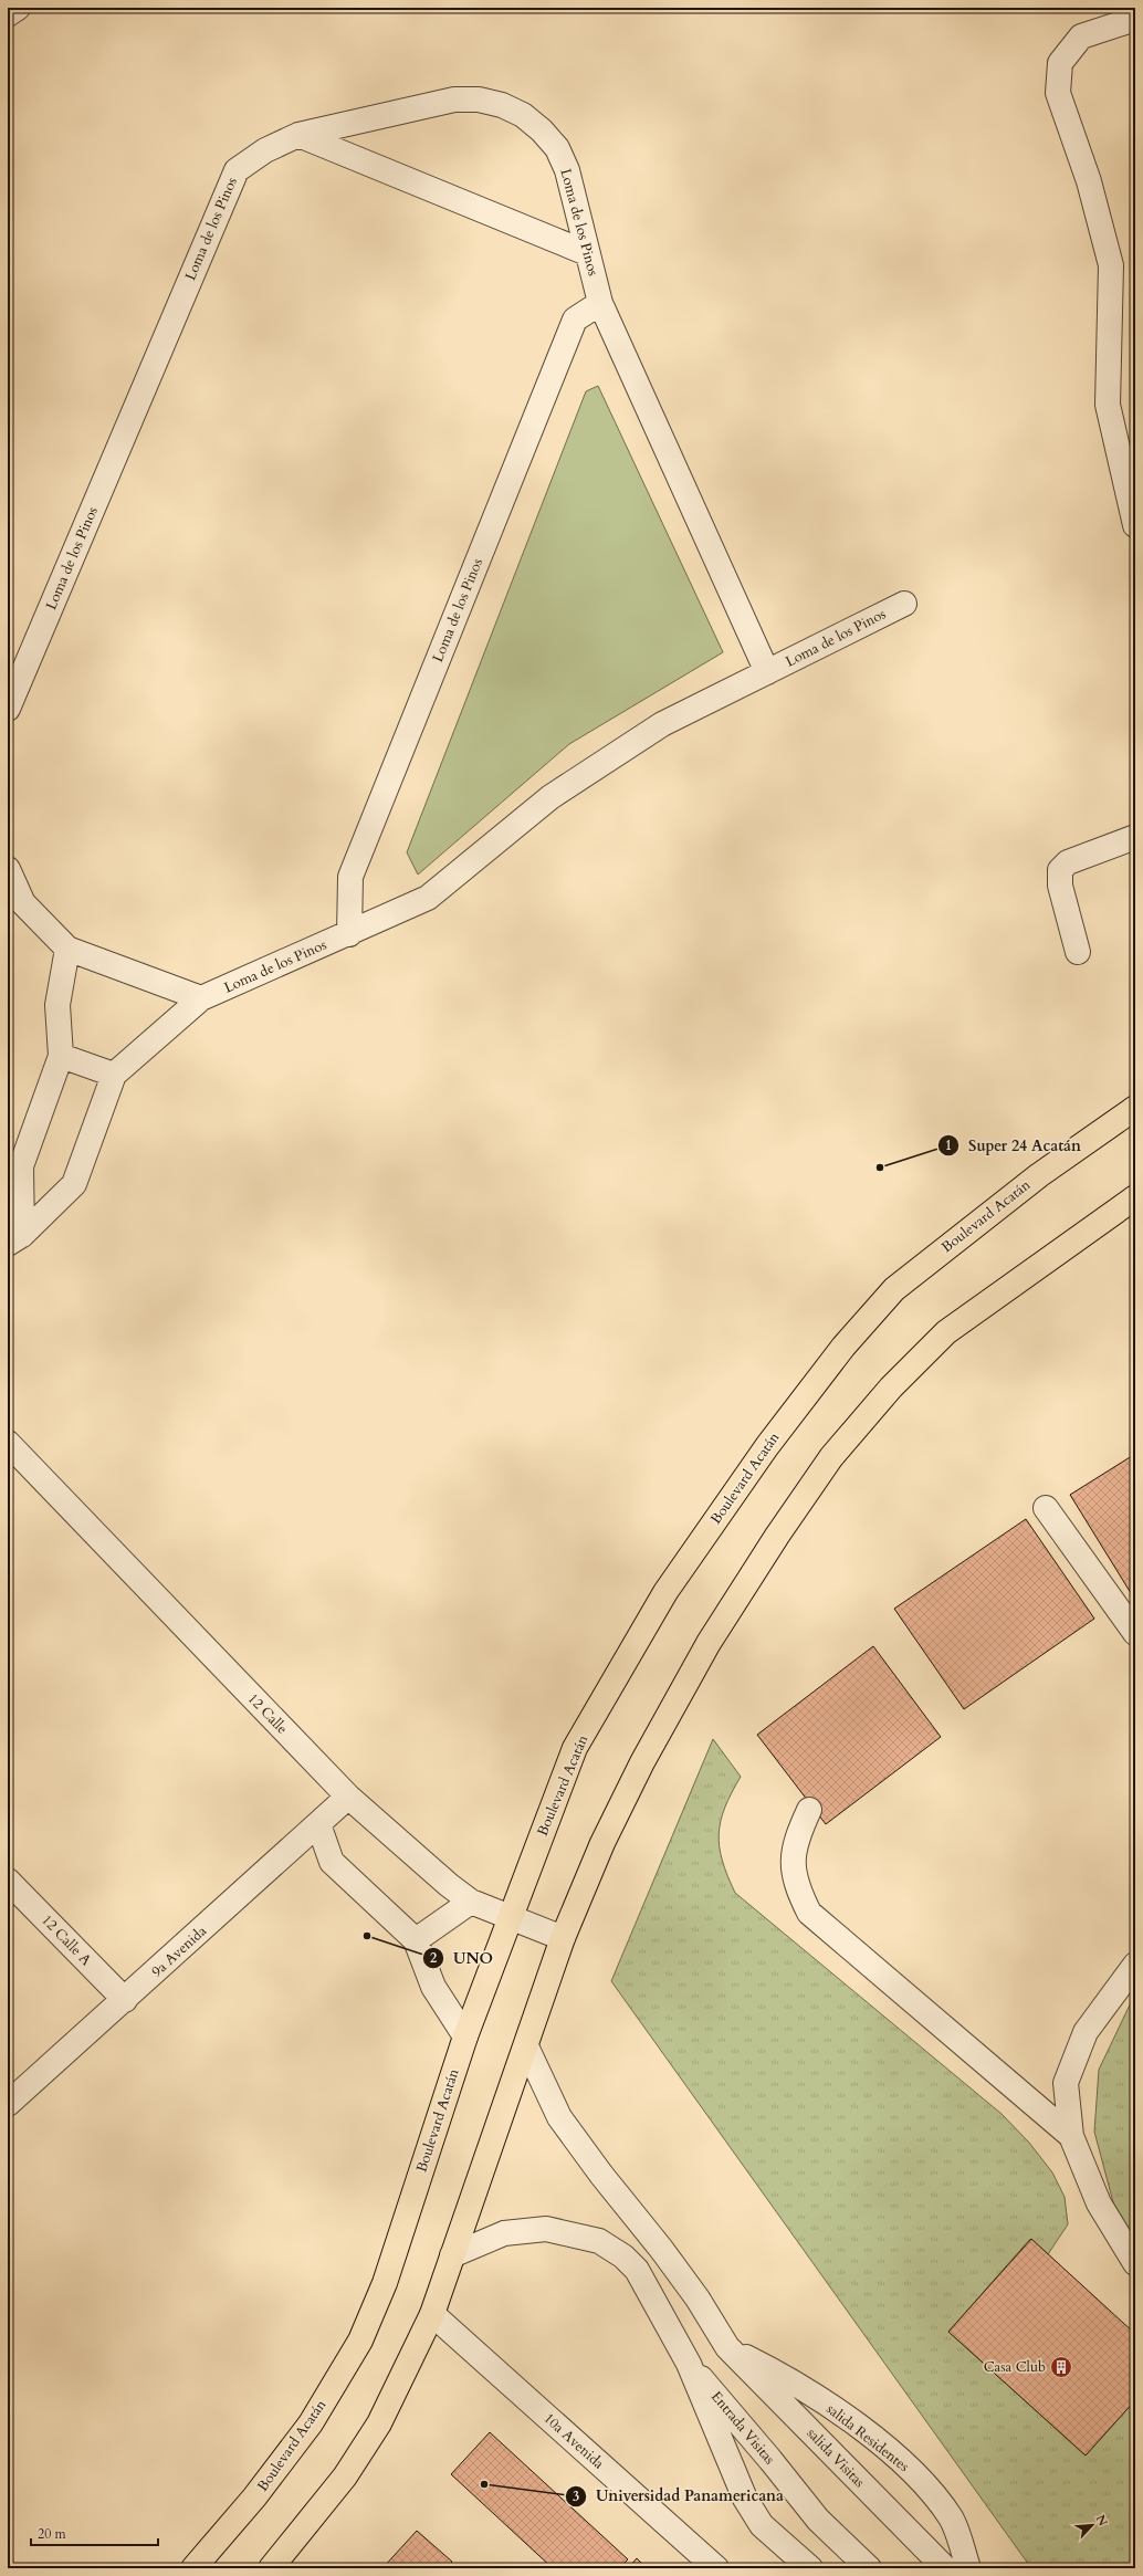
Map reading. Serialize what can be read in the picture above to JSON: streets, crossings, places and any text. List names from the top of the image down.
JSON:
{
  "streets": {
    "main road": ["Boulevard Acatán"],
    "street": [
      "Loma de los Pinos",
      "12 Calle",
      "12 Calle A",
      "9a Avenida",
      "Entrada Visitas",
      "salida Residentes",
      "10a Avenida",
      "salida Visitas"
    ]
  },
  "crossings": [
    ["Boulevard Acatán", "12 Calle"],
    ["12 Calle", "9a Avenida"],
    ["12 Calle A", "9a Avenida"],
    ["salida Residentes", "salida Visitas"]
  ],
  "places": {
    "other": ["Super 24 Acatán", "UNO", "Universidad Panamericana"],
    "building": ["Casa Club"]
  },
  "scale_bar": "20 m",
  "north": "top right"
}
